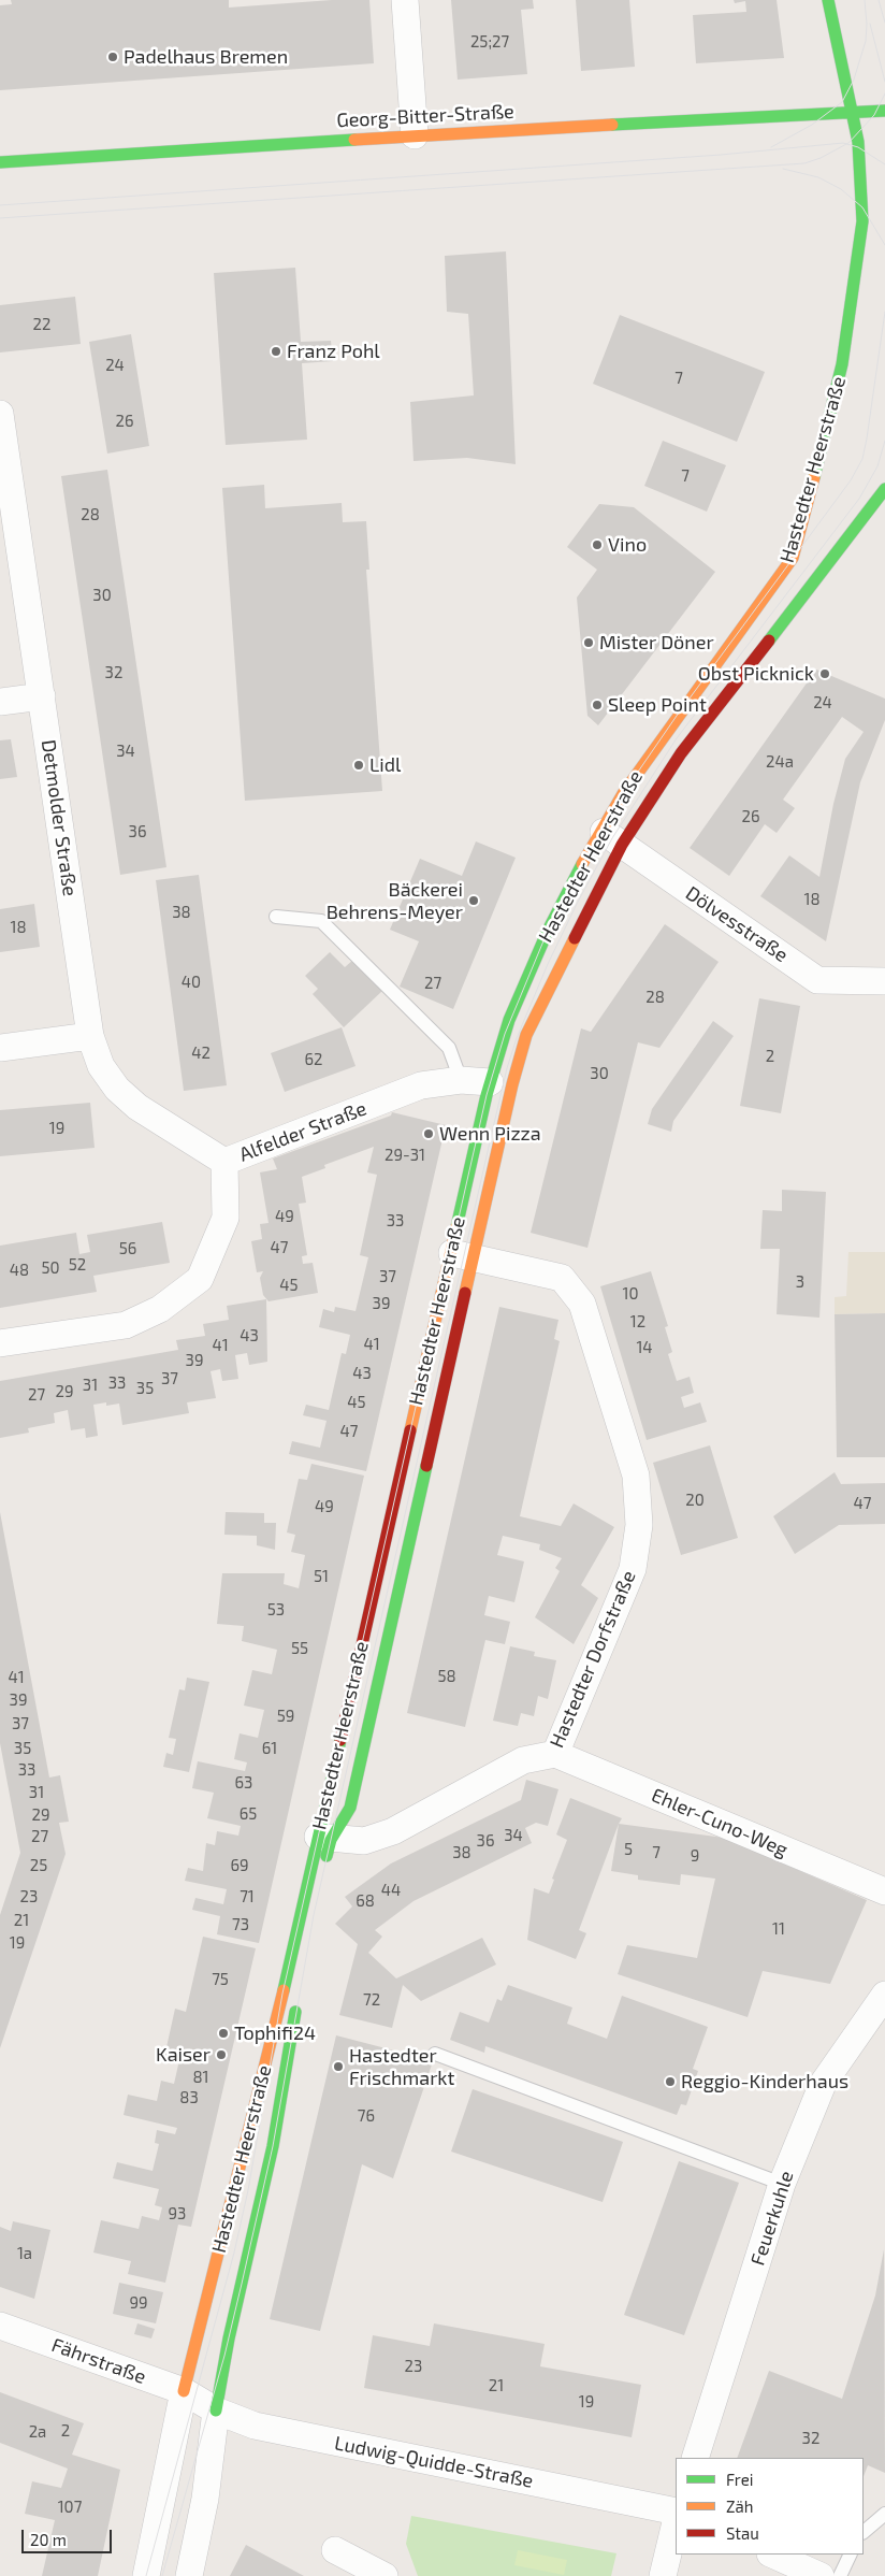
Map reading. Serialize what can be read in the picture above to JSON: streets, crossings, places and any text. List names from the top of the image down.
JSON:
{
  "streets": {
    "street": [
      "Georg-Bitter-Straße",
      "Hastedter Heerstraße",
      "Detmolder Straße",
      "Dölvesstraße",
      "Alfelder Straße",
      "Hastedter Dorfstraße",
      "Ehler-Cuno-Weg",
      "Feuerkuhle",
      "Fährstraße",
      "Ludwig-Quidde-Straße"
    ]
  },
  "crossings": [
    ["Georg-Bitter-Straße", "Hastedter Heerstraße"],
    ["Hastedter Heerstraße", "Dölvesstraße"],
    ["Hastedter Heerstraße", "Alfelder Straße"],
    ["Hastedter Heerstraße", "Hastedter Dorfstraße"],
    ["Hastedter Heerstraße", "Fährstraße"],
    ["Hastedter Heerstraße", "Ludwig-Quidde-Straße"],
    ["Detmolder Straße", "Alfelder Straße"],
    ["Hastedter Dorfstraße", "Ehler-Cuno-Weg"],
    ["Fährstraße", "Ludwig-Quidde-Straße"]
  ],
  "places": [
    "Padelhaus Bremen",
    "Franz Pohl",
    "Vino",
    "Mister Döner",
    "Obst Picknick",
    "Sleep Point",
    "Lidl",
    "Bäckerei Behrens-Meyer",
    "Wenn Pizza",
    "Tophifi24",
    "Kaiser",
    "Hastedter Frischmarkt",
    "Reggio-Kinderhaus"
  ],
  "house_numbers": [
    "25;27",
    "22",
    "24",
    "7",
    "26",
    "7",
    "28",
    "30",
    "32",
    "24",
    "34",
    "24a",
    "26",
    "36",
    "18",
    "38",
    "18",
    "40",
    "27",
    "28",
    "42",
    "2",
    "62",
    "30",
    "19",
    "29-31",
    "49",
    "33",
    "47",
    "56",
    "52",
    "50",
    "48",
    "37",
    "3",
    "45",
    "10",
    "39",
    "12",
    "43",
    "41",
    "41",
    "14",
    "39",
    "43",
    "37",
    "33",
    "31",
    "35",
    "29",
    "27",
    "45",
    "47",
    "20",
    "47",
    "49",
    "51",
    "53",
    "55",
    "58",
    "41",
    "39",
    "59",
    "37",
    "35",
    "61",
    "33",
    "63",
    "31",
    "65",
    "29",
    "34",
    "27",
    "36",
    "5",
    "38",
    "7",
    "9",
    "25",
    "69",
    "44",
    "23",
    "71",
    "68",
    "21",
    "73",
    "11",
    "19",
    "75",
    "72",
    "81",
    "83",
    "76",
    "93",
    "1a",
    "99",
    "23",
    "21",
    "19",
    "2",
    "2a",
    "32",
    "107"
  ],
  "legend": ["Frei", "Zäh", "Stau"],
  "scale_bar": "20 m"
}
